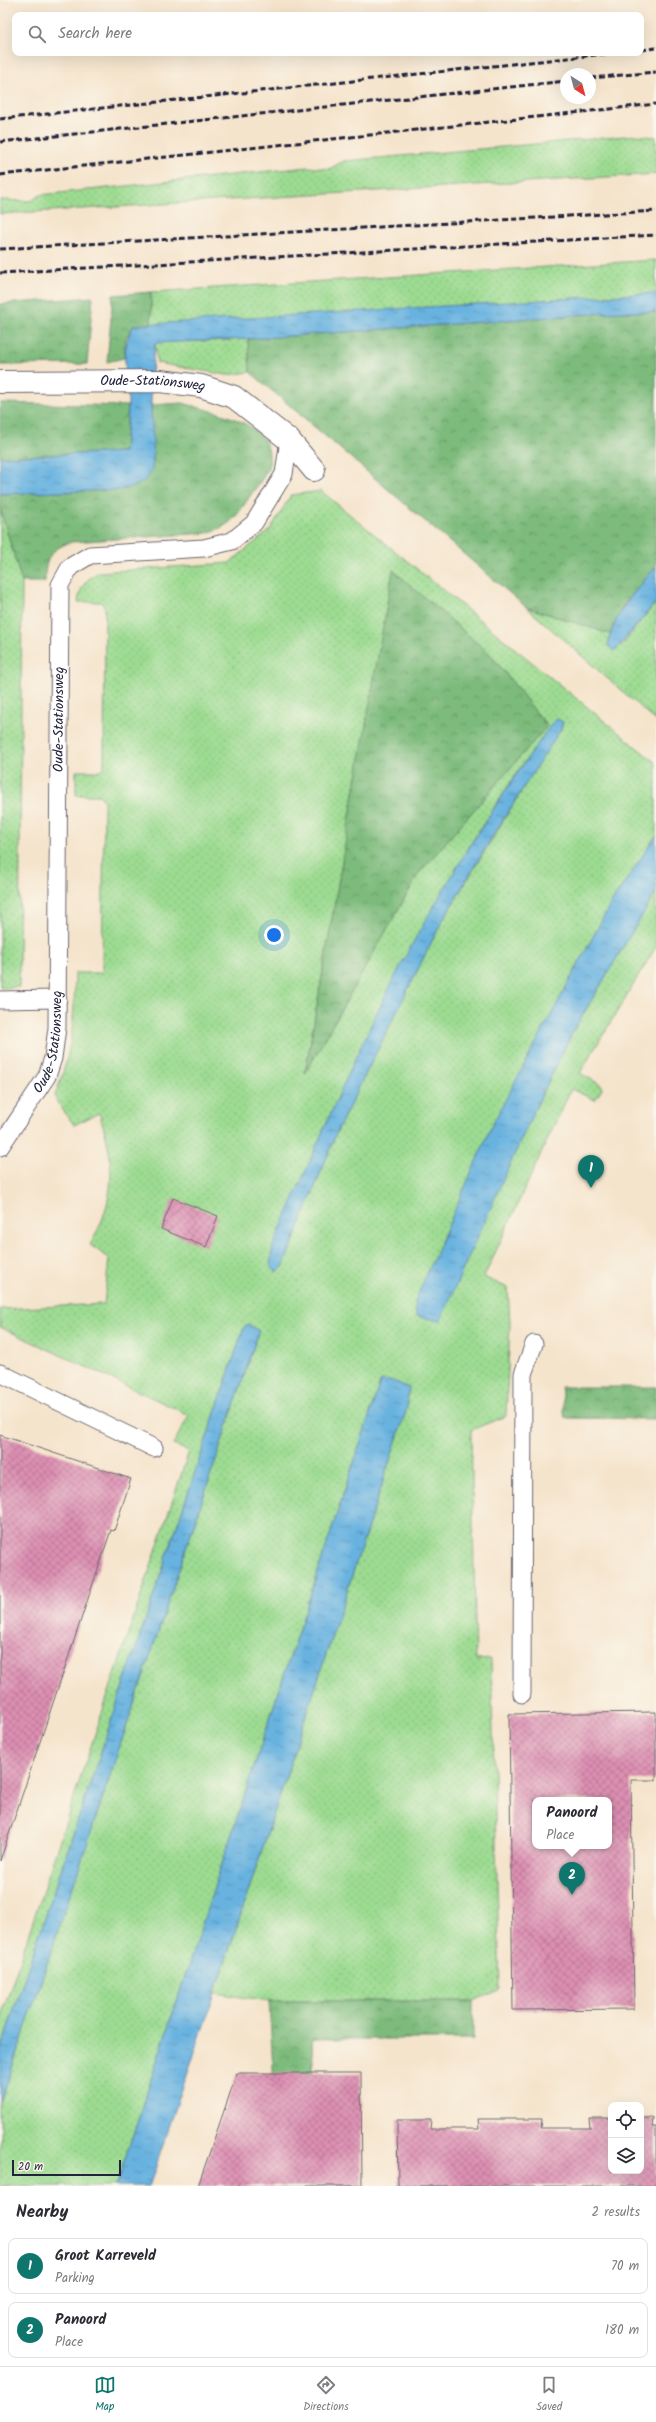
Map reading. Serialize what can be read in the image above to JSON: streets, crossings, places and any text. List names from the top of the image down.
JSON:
{
  "streets": {
    "street": ["Oude-Stationsweg"]
  },
  "scale_bar": "20 m",
  "north": "bottom right",
  "page": {
    "search": "Search here",
    "pins": ["1", "2"],
    "popup": ["Panoord", "Place"],
    "scale": "20 m",
    "heading": ["Nearby", "2 results"],
    "list": [
      {
        "mark": "1",
        "name": "Groot Karreveld",
        "note": "Parking",
        "value": "70 m"
      },
      {
        "mark": "2",
        "name": "Panoord",
        "note": "Place",
        "value": "180 m"
      }
    ],
    "nav": ["Map", "Directions", "Saved"]
  }
}
